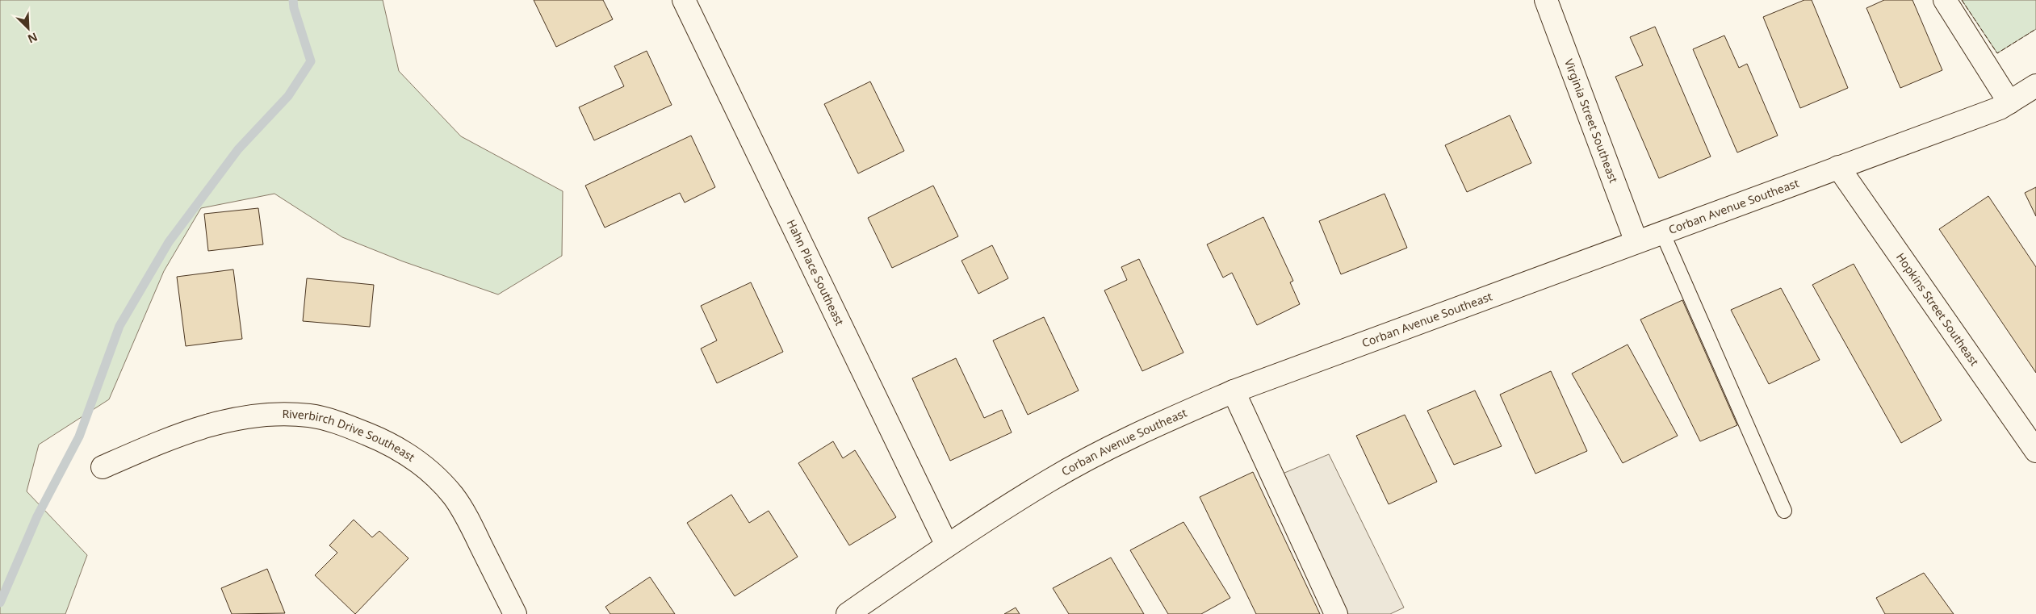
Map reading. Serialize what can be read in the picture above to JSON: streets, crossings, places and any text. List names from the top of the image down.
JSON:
{
  "streets": {
    "street": [
      "Virginia Street Southeast",
      "Corban Avenue Southeast",
      "Hahn Place Southeast",
      "Hopkins Street Southeast",
      "Riverbirch Drive Southeast"
    ]
  },
  "crossings": [
    ["Virginia Street Southeast", "Corban Avenue Southeast"],
    ["Corban Avenue Southeast", "Hahn Place Southeast"],
    ["Corban Avenue Southeast", "Hopkins Street Southeast"]
  ],
  "north": "bottom right"
}
